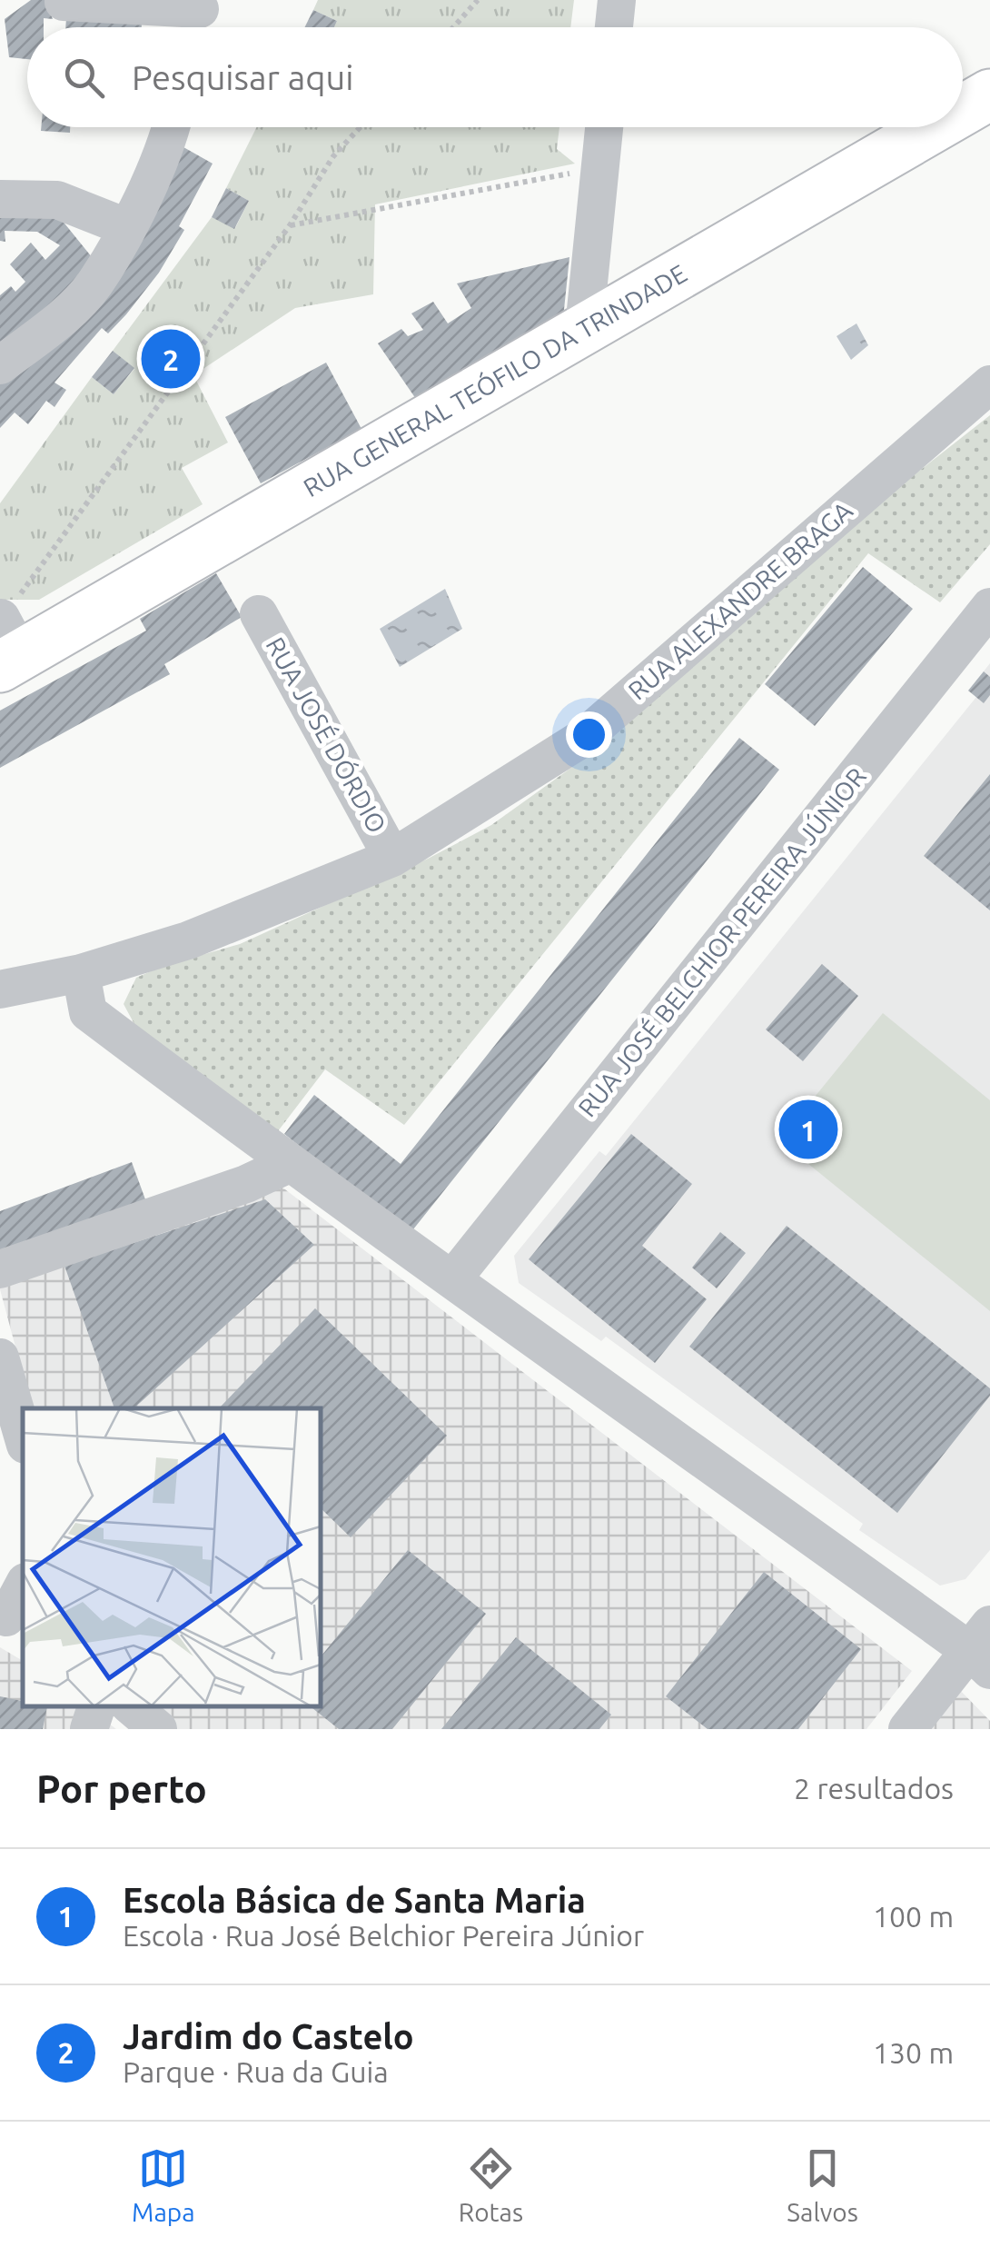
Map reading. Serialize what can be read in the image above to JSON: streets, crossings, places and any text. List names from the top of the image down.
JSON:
{
  "streets": {
    "main road": ["RUA GENERAL TEÓFILO DA TRINDADE"],
    "street": ["RUA ALEXANDRE BRAGA", "RUA JOSÉ DÓRDIO", "RUA JOSÉ BELCHIOR PEREIRA JÚNIOR"]
  },
  "crossings": [
    ["RUA ALEXANDRE BRAGA", "RUA JOSÉ DÓRDIO"]
  ],
  "page": {
    "search": "Pesquisar aqui",
    "pins": ["2", "1"],
    "heading": ["Por perto", "2 resultados"],
    "list": [
      {
        "mark": "1",
        "name": "Escola Básica de Santa Maria",
        "note": "Escola · Rua José Belchior Pereira Júnior",
        "value": "100 m"
      },
      {
        "mark": "2",
        "name": "Jardim do Castelo",
        "note": "Parque · Rua da Guia",
        "value": "130 m"
      }
    ],
    "nav": ["Mapa", "Rotas", "Salvos"]
  }
}
